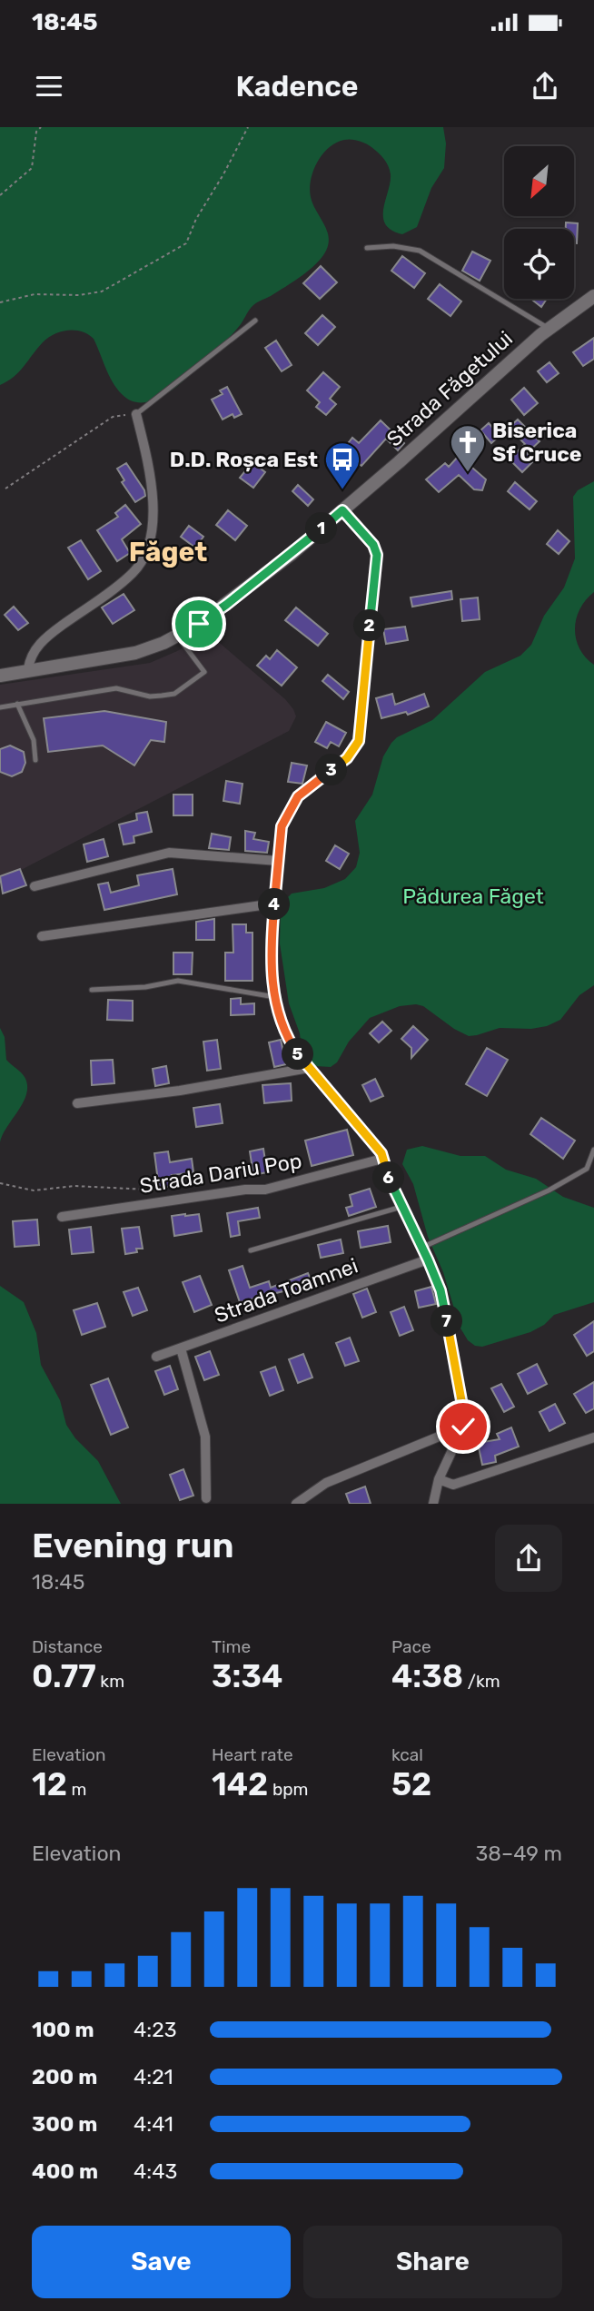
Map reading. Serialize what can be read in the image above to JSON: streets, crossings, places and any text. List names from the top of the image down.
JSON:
{
  "streets": {
    "main road": ["Strada Făgetului"],
    "street": ["Strada Dariu Pop", "Strada Toamnei"]
  },
  "districts": ["Făget"],
  "parks": ["Pădurea Făget"],
  "places": {
    "church": ["Biserica Sf Cruce"],
    "bus stop": ["D.D. Roșca Est"]
  },
  "north": "bottom left",
  "page": {
    "status": "18:45",
    "header": "Kadence",
    "pins": [
      "1",
      "2",
      "3",
      "4",
      "5",
      "6",
      "7"
    ],
    "heading": ["Evening run", "18:45"],
    "stats": [
      ["Distance", "0.77 km"],
      ["Time", "3:34"],
      ["Pace", "4:38 /km"],
      ["Elevation", "12 m"],
      ["Heart rate", "142 bpm"],
      ["kcal", "52"]
    ],
    "chart": ["Elevation", "38–49 m"],
    "list": [
      {
        "name": "100 m",
        "note": "4:23"
      },
      {
        "name": "200 m",
        "note": "4:21"
      },
      {
        "name": "300 m",
        "note": "4:41"
      },
      {
        "name": "400 m",
        "note": "4:43"
      }
    ],
    "buttons": ["Save", "Share"]
  }
}
